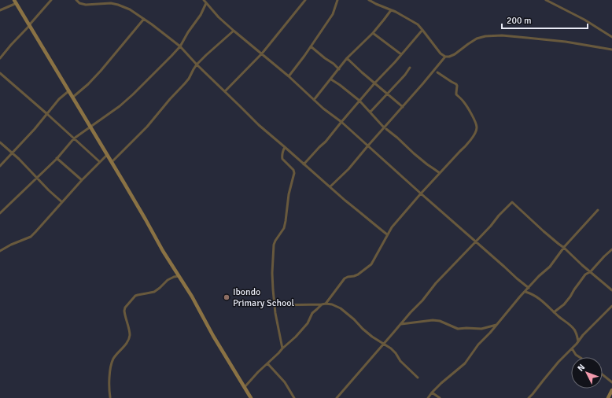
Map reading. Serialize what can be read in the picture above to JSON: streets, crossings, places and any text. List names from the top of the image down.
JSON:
{
  "places": ["Ibondo Primary School"],
  "scale_bar": "200 m",
  "north": "top left"
}
